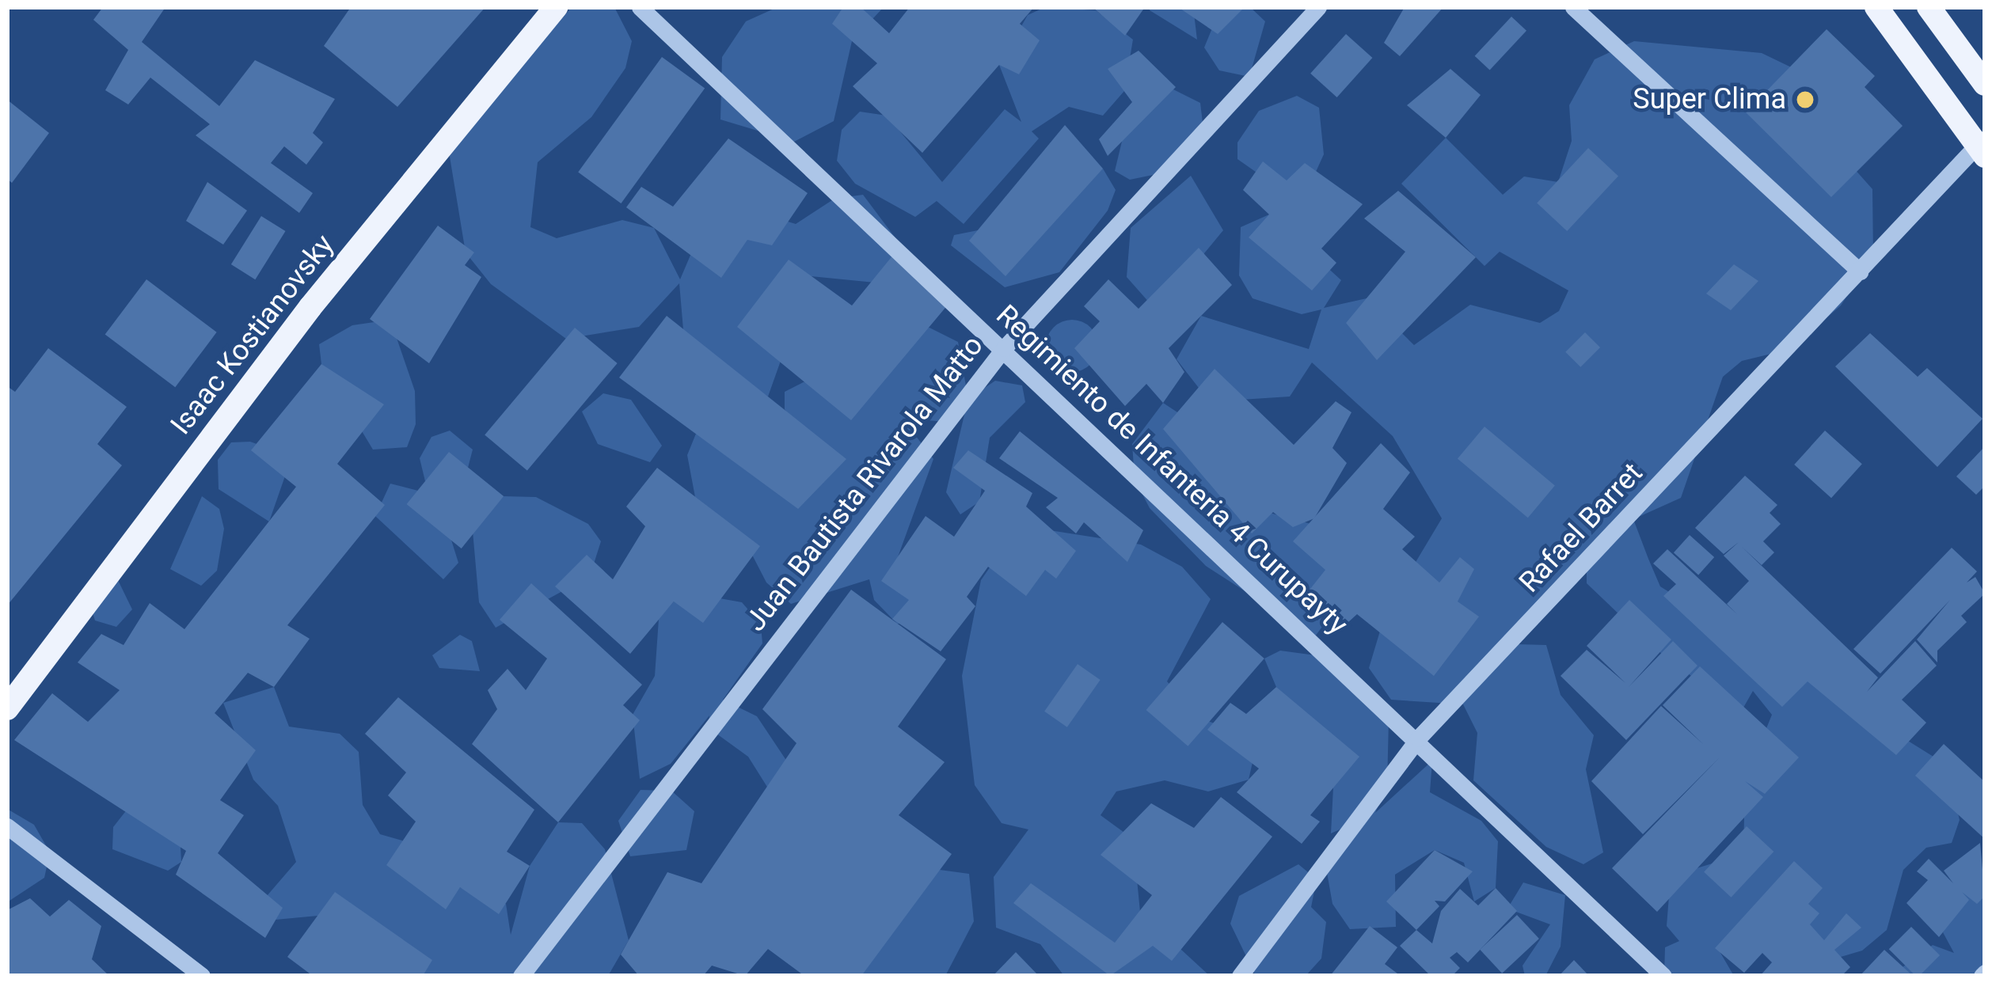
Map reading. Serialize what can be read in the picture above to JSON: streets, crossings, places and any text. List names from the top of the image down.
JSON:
{
  "streets": {
    "main road": ["Isaac Kostianovsky"],
    "street": ["Regimiento de Infanteria 4 Curupayty", "Juan Bautista Rivarola Matto", "Rafael Barret"]
  },
  "crossings": [
    ["Regimiento de Infanteria 4 Curupayty", "Juan Bautista Rivarola Matto"],
    ["Regimiento de Infanteria 4 Curupayty", "Rafael Barret"]
  ],
  "places": ["Super Clima"]
}
